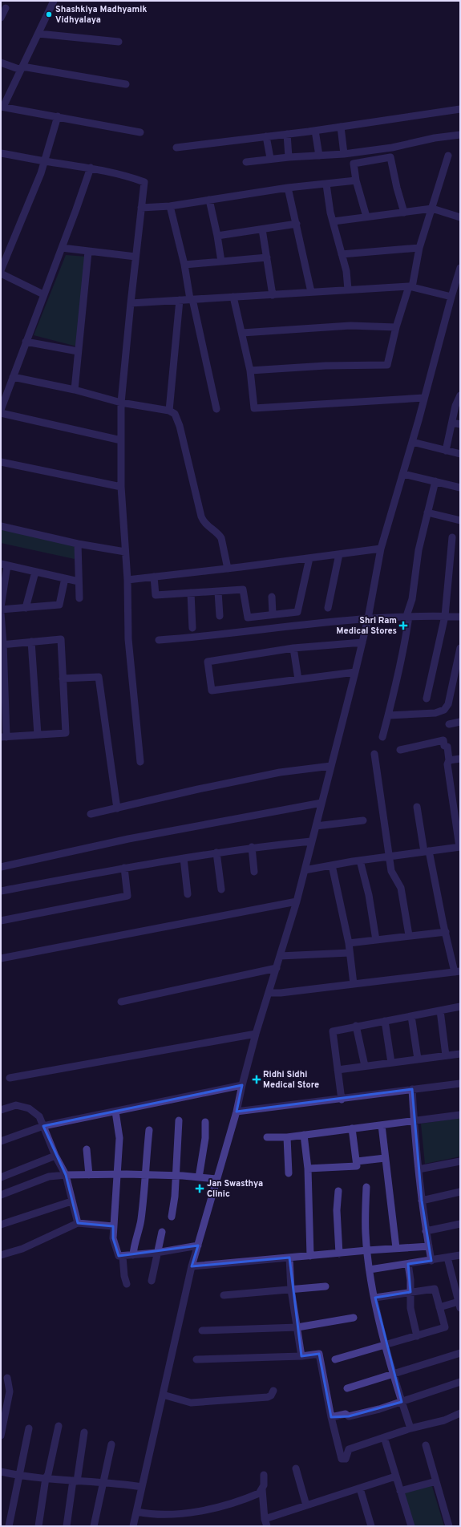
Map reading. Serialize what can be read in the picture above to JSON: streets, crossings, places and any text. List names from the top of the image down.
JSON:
{
  "places": {
    "other": ["Shashkiya Madhyamik Vidhyalaya"],
    "health": ["Shri Ram Medical Stores", "Ridhi Sidhi Medical Store", "Jan Swasthya Clinic"]
  }
}
